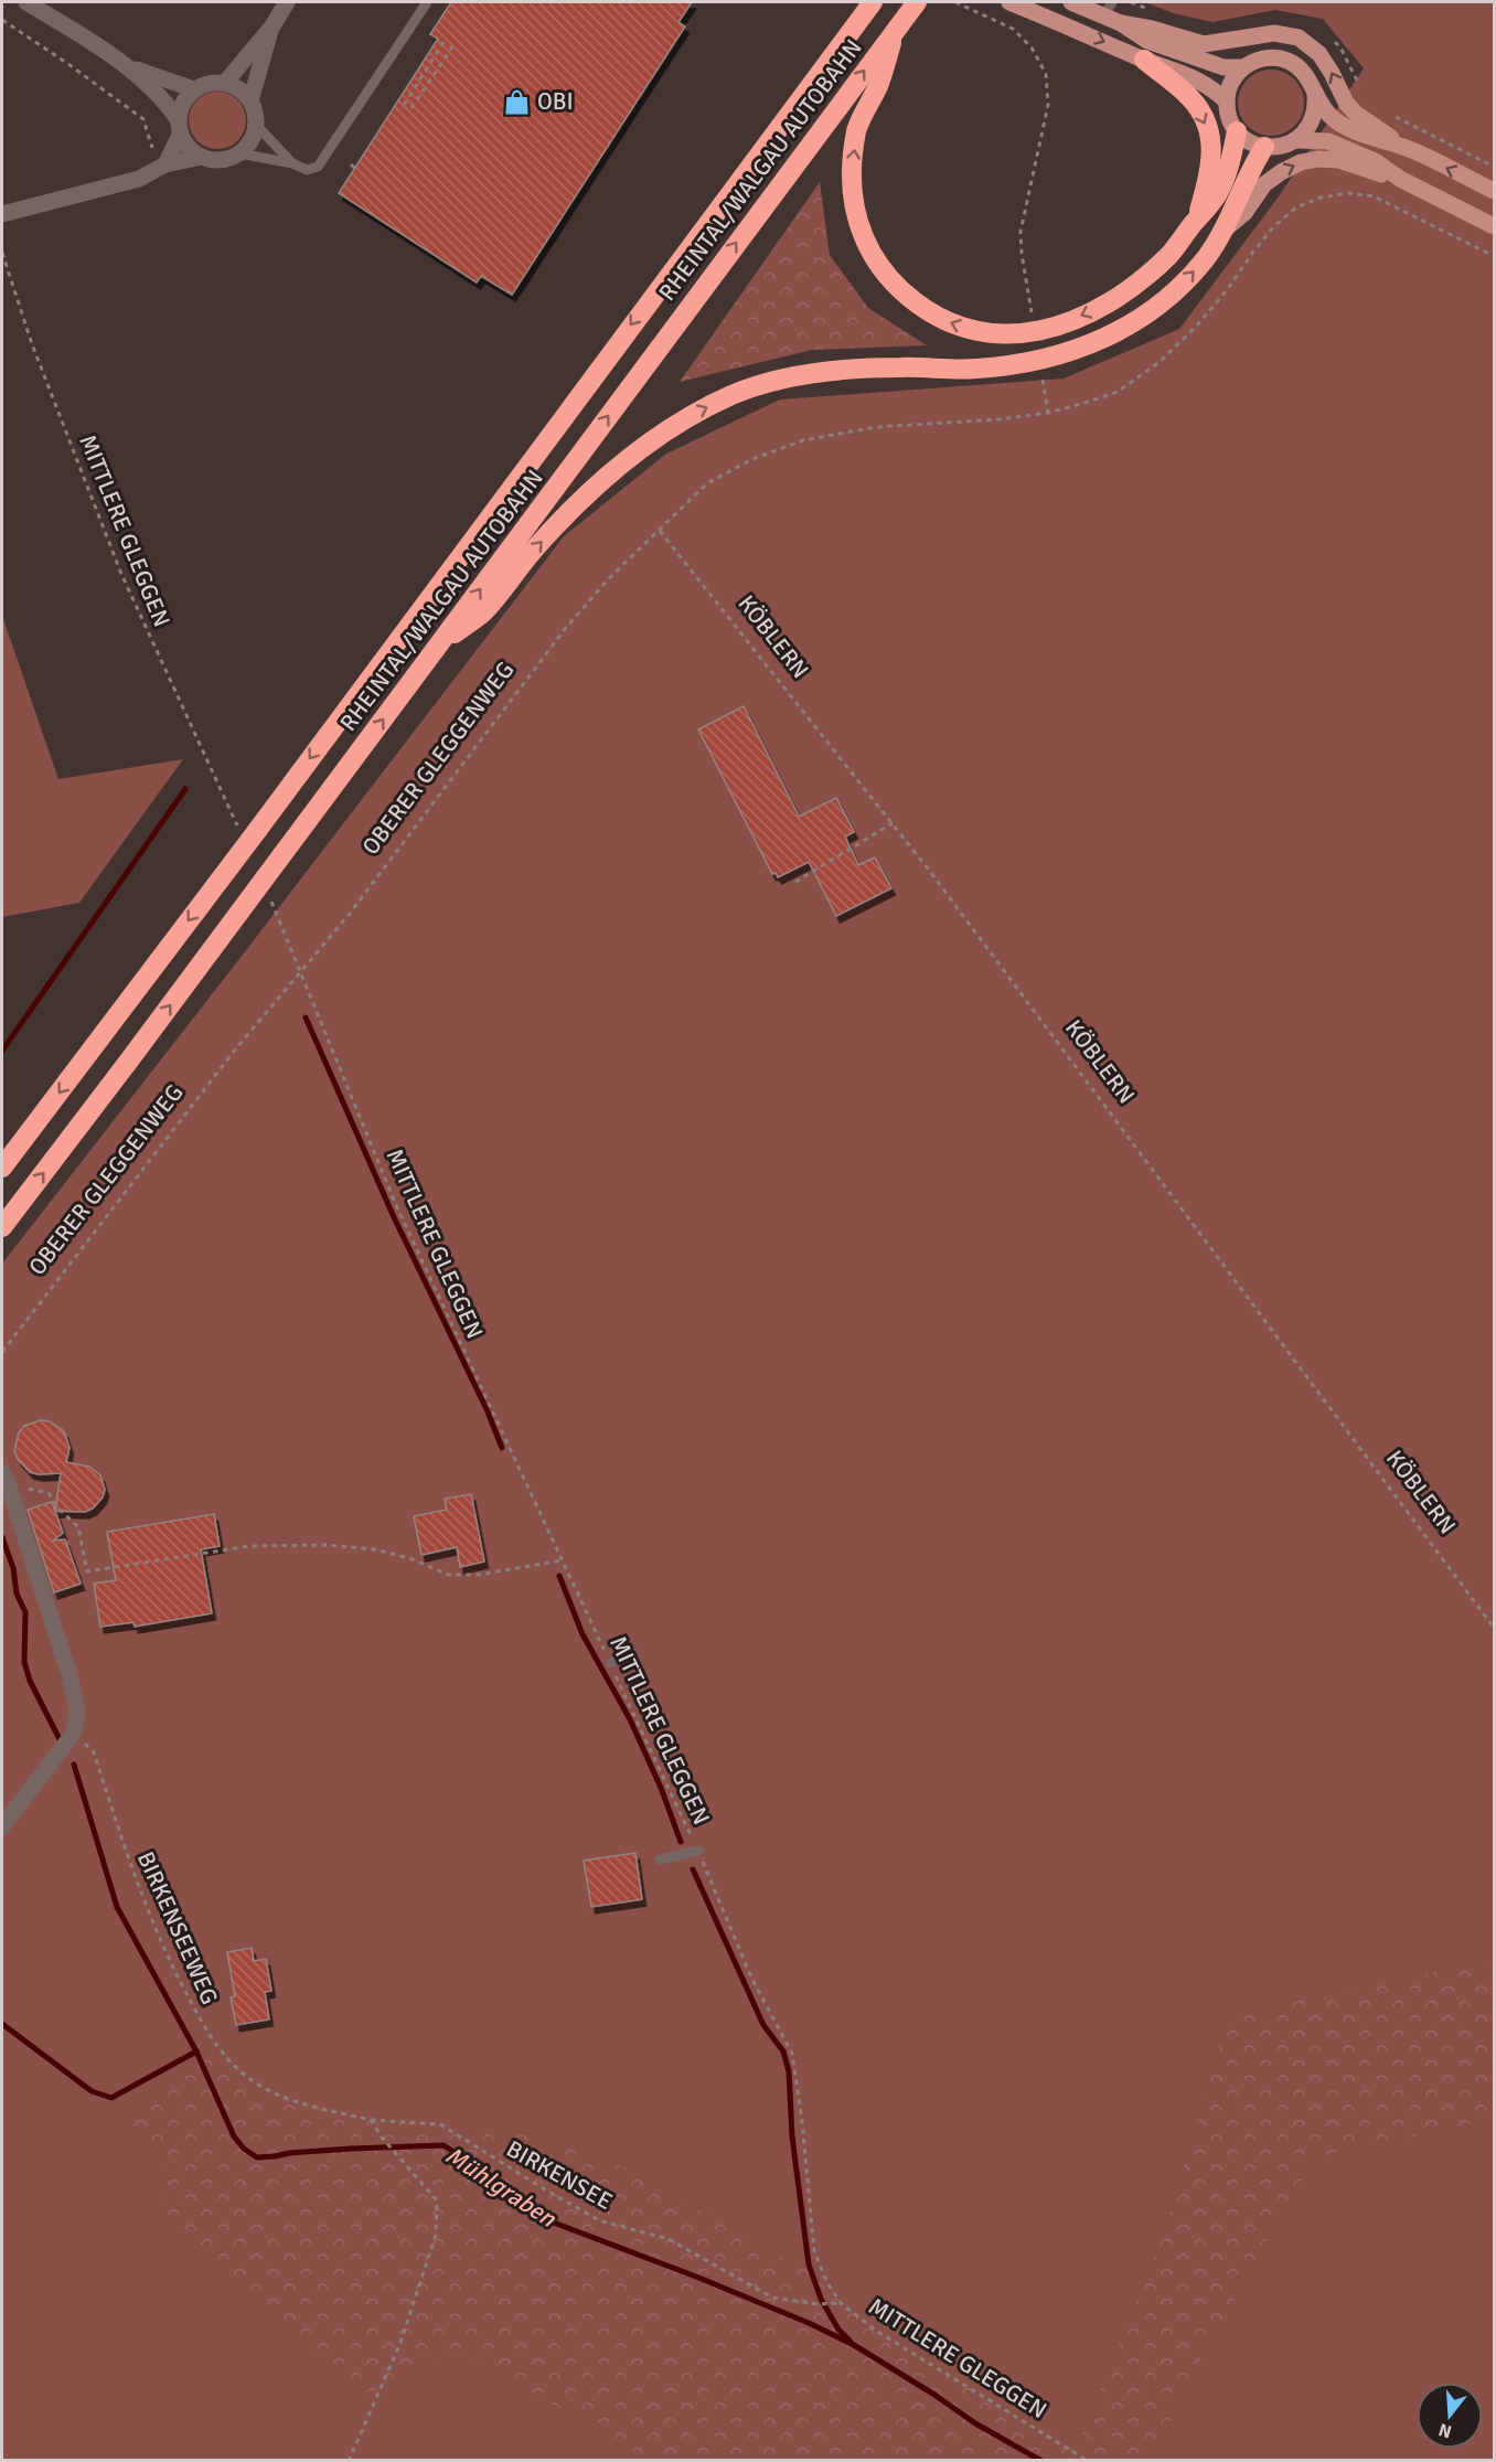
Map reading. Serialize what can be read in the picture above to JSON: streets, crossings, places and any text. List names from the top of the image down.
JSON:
{
  "streets": {
    "highway": ["RHEINTAL/WALGAU AUTOBAHN"],
    "path": [
      "MITTLERE GLEGGEN",
      "KÖBLERN",
      "OBERER GLEGGENWEG",
      "BIRKENSEEWEG",
      "BIRKENSEE"
    ]
  },
  "crossings": [
    ["MITTLERE GLEGGEN", "OBERER GLEGGENWEG"],
    ["MITTLERE GLEGGEN", "BIRKENSEE"],
    ["KÖBLERN", "OBERER GLEGGENWEG"],
    ["BIRKENSEEWEG", "BIRKENSEE"]
  ],
  "water": ["Mühlgraben"],
  "places": {
    "shop": ["OBI"]
  },
  "north": "bottom"
}
